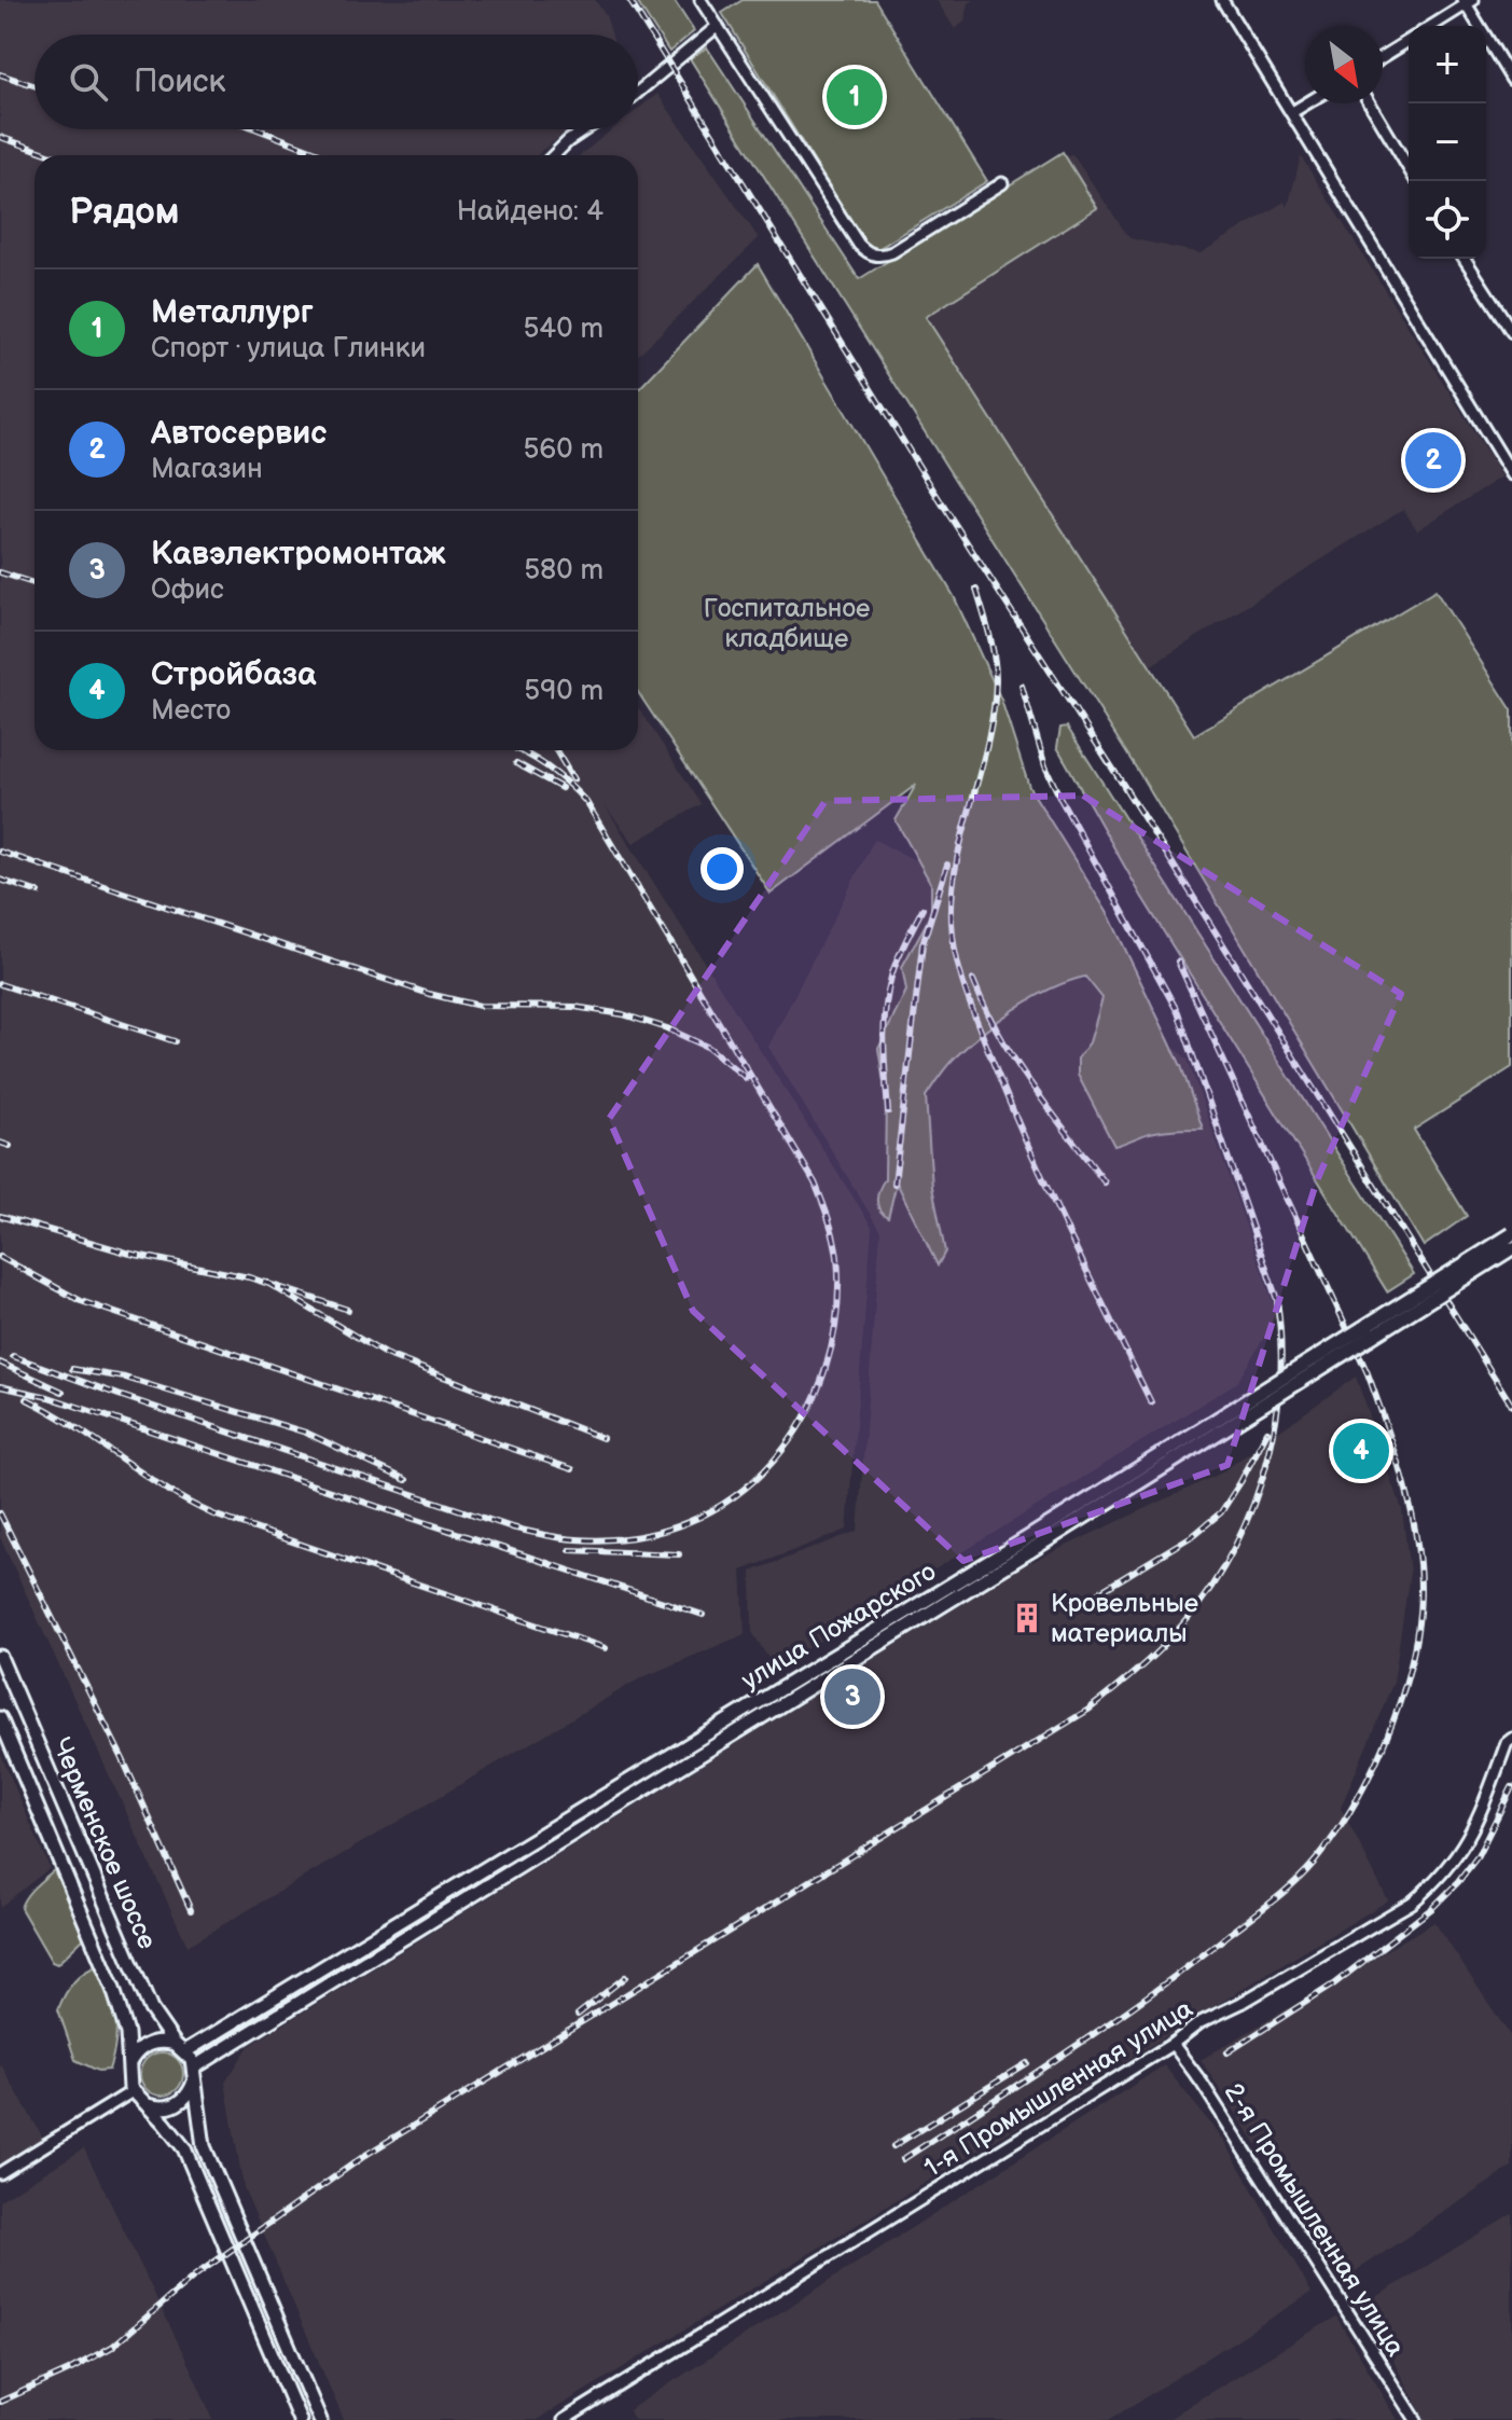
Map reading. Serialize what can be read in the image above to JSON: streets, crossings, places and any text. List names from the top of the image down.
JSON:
{
  "streets": {
    "main road": ["улица Пожарского", "Черменское шоссе"],
    "street": ["1-я Промышленная улица", "2-я Промышленная улица"]
  },
  "crossings": [
    ["улица Пожарского", "Черменское шоссе"],
    ["1-я Промышленная улица", "2-я Промышленная улица"]
  ],
  "parks": ["Госпитальное кладбище"],
  "places": {
    "building": ["Кровельные материалы"]
  },
  "north": "bottom right",
  "page": {
    "map_buttons": ["+", "−"],
    "search": "Поиск",
    "pins": [
      "1",
      "2",
      "4",
      "3"
    ],
    "heading": ["Рядом", "Найдено: 4"],
    "list": [
      {
        "mark": "1",
        "name": "Металлург",
        "note": "Спорт · улица Глинки",
        "value": "540 m"
      },
      {
        "mark": "2",
        "name": "Автосервис",
        "note": "Магазин",
        "value": "560 m"
      },
      {
        "mark": "3",
        "name": "Кавэлектромонтаж",
        "note": "Офис",
        "value": "580 m"
      },
      {
        "mark": "4",
        "name": "Стройбаза",
        "note": "Место",
        "value": "590 m"
      }
    ]
  }
}
